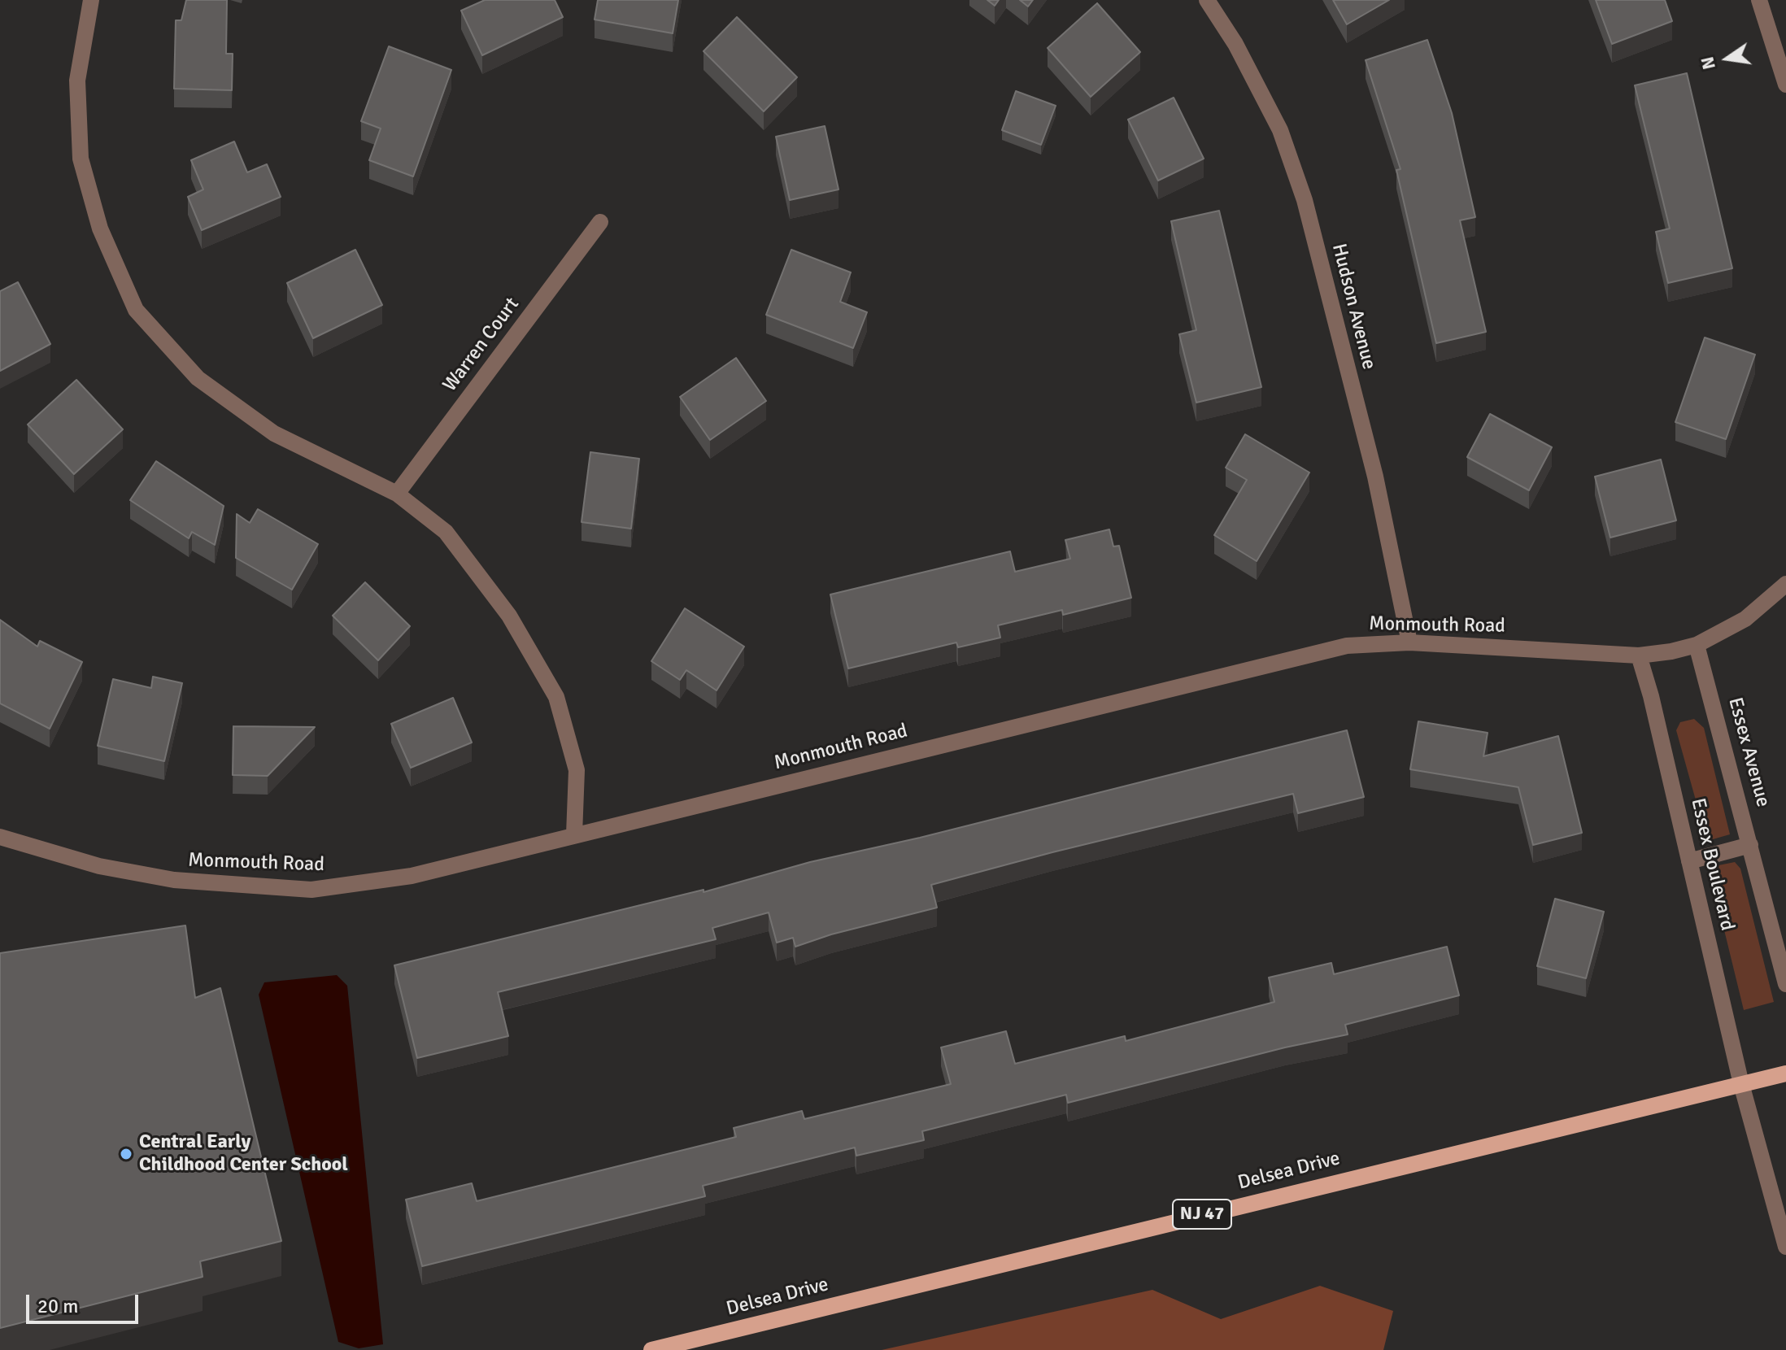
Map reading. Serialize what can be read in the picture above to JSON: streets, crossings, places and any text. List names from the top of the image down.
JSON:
{
  "streets": {
    "main road": ["Delsea Drive", "NJ 47"],
    "street": [
      "Hudson Avenue",
      "Warren Court",
      "Monmouth Road",
      "Essex Avenue",
      "Essex Boulevard"
    ]
  },
  "crossings": [
    ["Hudson Avenue", "Monmouth Road"],
    ["Monmouth Road", "Essex Avenue"],
    ["Monmouth Road", "Essex Boulevard"],
    ["Essex Boulevard", "Delsea Drive"]
  ],
  "places": ["Central Early Childhood Center School"],
  "scale_bar": "20 m",
  "north": "left"
}
